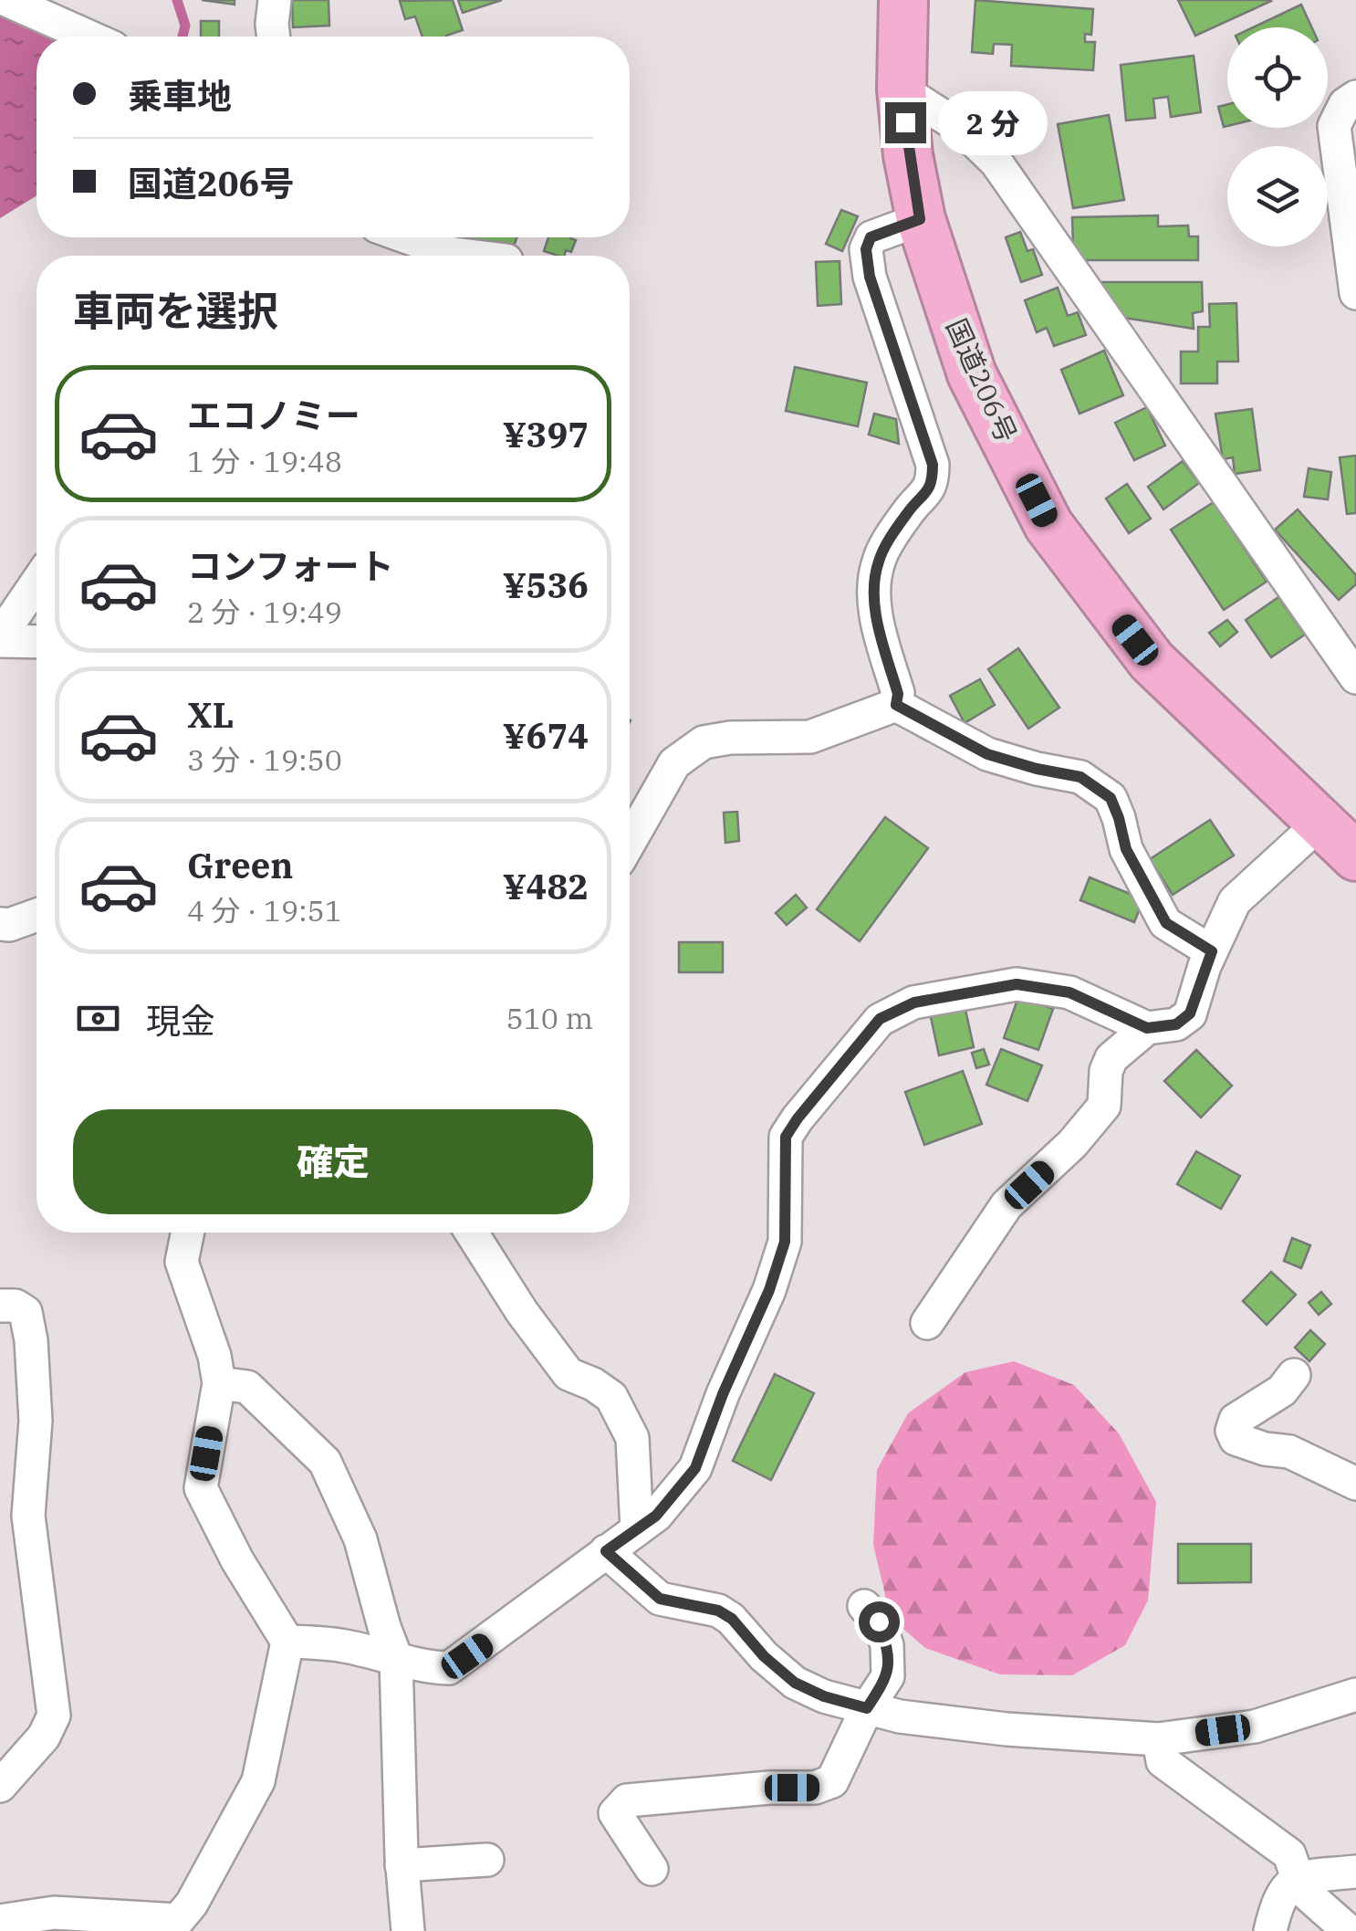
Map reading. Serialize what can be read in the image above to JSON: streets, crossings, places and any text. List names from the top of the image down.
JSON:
{
  "streets": {
    "highway": ["国道206号"]
  },
  "page": {
    "banner": ["乗車地", "国道206号"],
    "bubble": "2 分",
    "heading": "車両を選択",
    "list": [
      {
        "name": "エコノミー",
        "note": "1 分 · 19:48",
        "value": "¥397"
      },
      {
        "name": "コンフォート",
        "note": "2 分 · 19:49",
        "value": "¥536"
      },
      {
        "name": "XL",
        "note": "3 分 · 19:50",
        "value": "¥674"
      },
      {
        "name": "Green",
        "note": "4 分 · 19:51",
        "value": "¥482"
      }
    ],
    "pay": ["現金", "510 m"],
    "buttons": "確定"
  }
}
